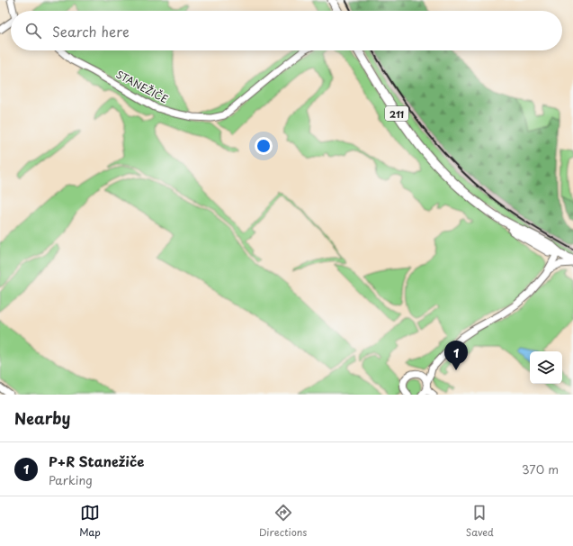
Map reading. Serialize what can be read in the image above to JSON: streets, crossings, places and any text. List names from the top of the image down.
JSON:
{
  "streets": {
    "main road": ["211"],
    "street": ["STANEŽIČE"]
  },
  "page": {
    "search": "Search here",
    "pins": "1",
    "heading": "Nearby",
    "list": [
      {
        "mark": "1",
        "name": "P+R Stanežiče",
        "note": "Parking",
        "value": "370 m"
      }
    ],
    "nav": ["Map", "Directions", "Saved"]
  }
}
